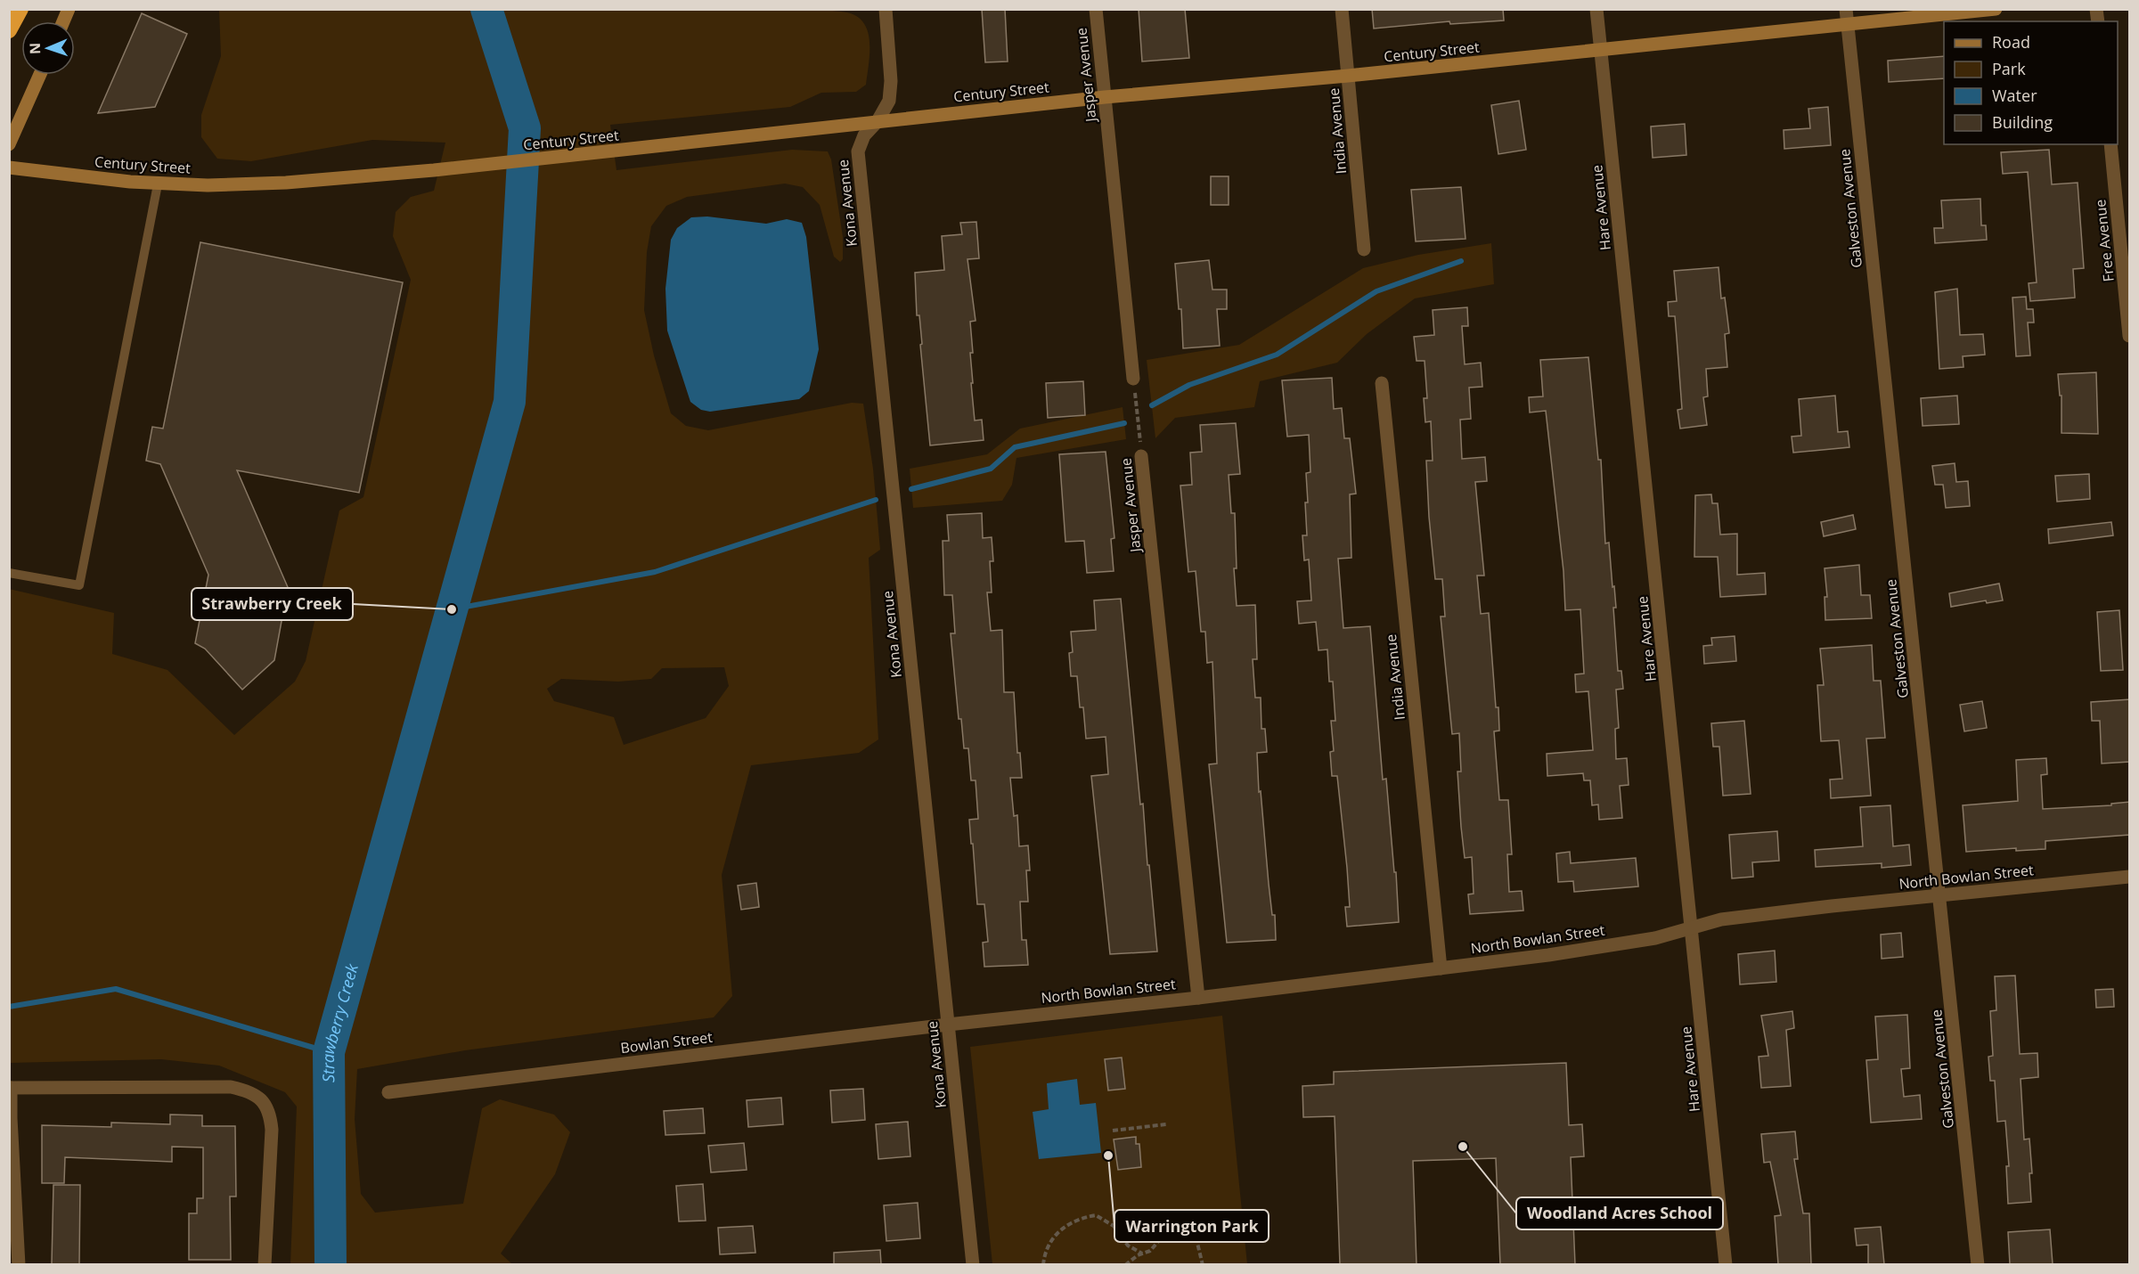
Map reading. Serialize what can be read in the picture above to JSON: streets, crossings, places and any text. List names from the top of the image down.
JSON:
{
  "streets": {
    "street": [
      "Century Street",
      "Jasper Avenue",
      "India Avenue",
      "Kona Avenue",
      "Hare Avenue",
      "Galveston Avenue",
      "Free Avenue",
      "North Bowlan Street",
      "Bowlan Street"
    ]
  },
  "crossings": [
    ["Century Street", "Jasper Avenue"],
    ["Century Street", "India Avenue"],
    ["Century Street", "Kona Avenue"],
    ["Century Street", "Hare Avenue"],
    ["Century Street", "Galveston Avenue"],
    ["Jasper Avenue", "North Bowlan Street"],
    ["India Avenue", "North Bowlan Street"],
    ["Kona Avenue", "North Bowlan Street"],
    ["Kona Avenue", "Bowlan Street"],
    ["Hare Avenue", "North Bowlan Street"],
    ["Galveston Avenue", "North Bowlan Street"],
    ["North Bowlan Street", "Bowlan Street"]
  ],
  "water": ["Strawberry Creek"],
  "places": ["Strawberry Creek", "Woodland Acres School", "Warrington Park"],
  "legend": [
    "Road",
    "Park",
    "Water",
    "Building"
  ],
  "north": "left"
}
